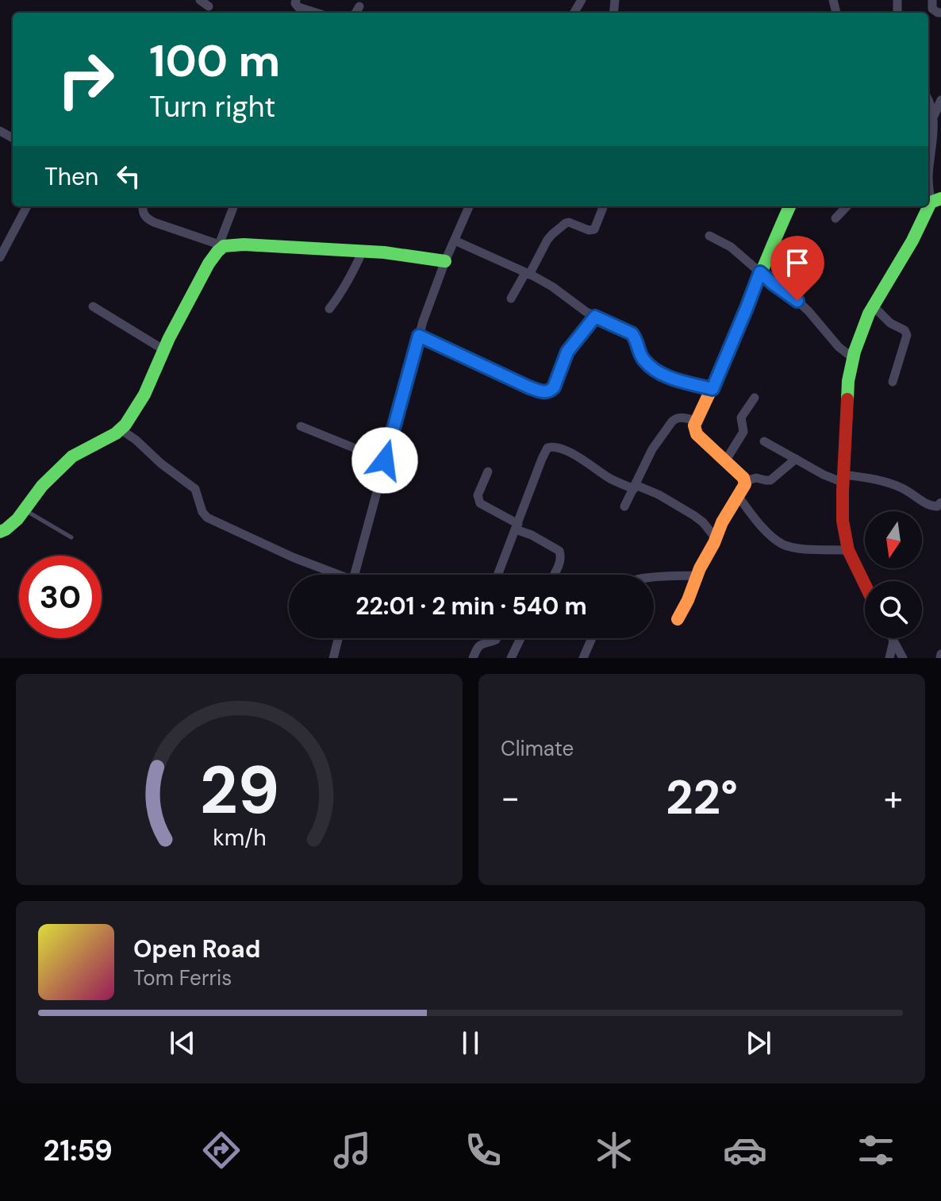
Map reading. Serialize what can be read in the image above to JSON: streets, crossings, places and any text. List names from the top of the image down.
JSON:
{
  "north": "bottom",
  "page": {
    "turn": ["100 m", "Turn right"],
    "then": "Then",
    "limit": "30",
    "trip": "22:01 · 2 min · 540 m",
    "tile": "Climate",
    "heat": ["−", "22°", "+"],
    "song": ["Open Road", "Tom Ferris"],
    "tabs": "21:59",
    "gauge": ["29", "km/h"]
  }
}
